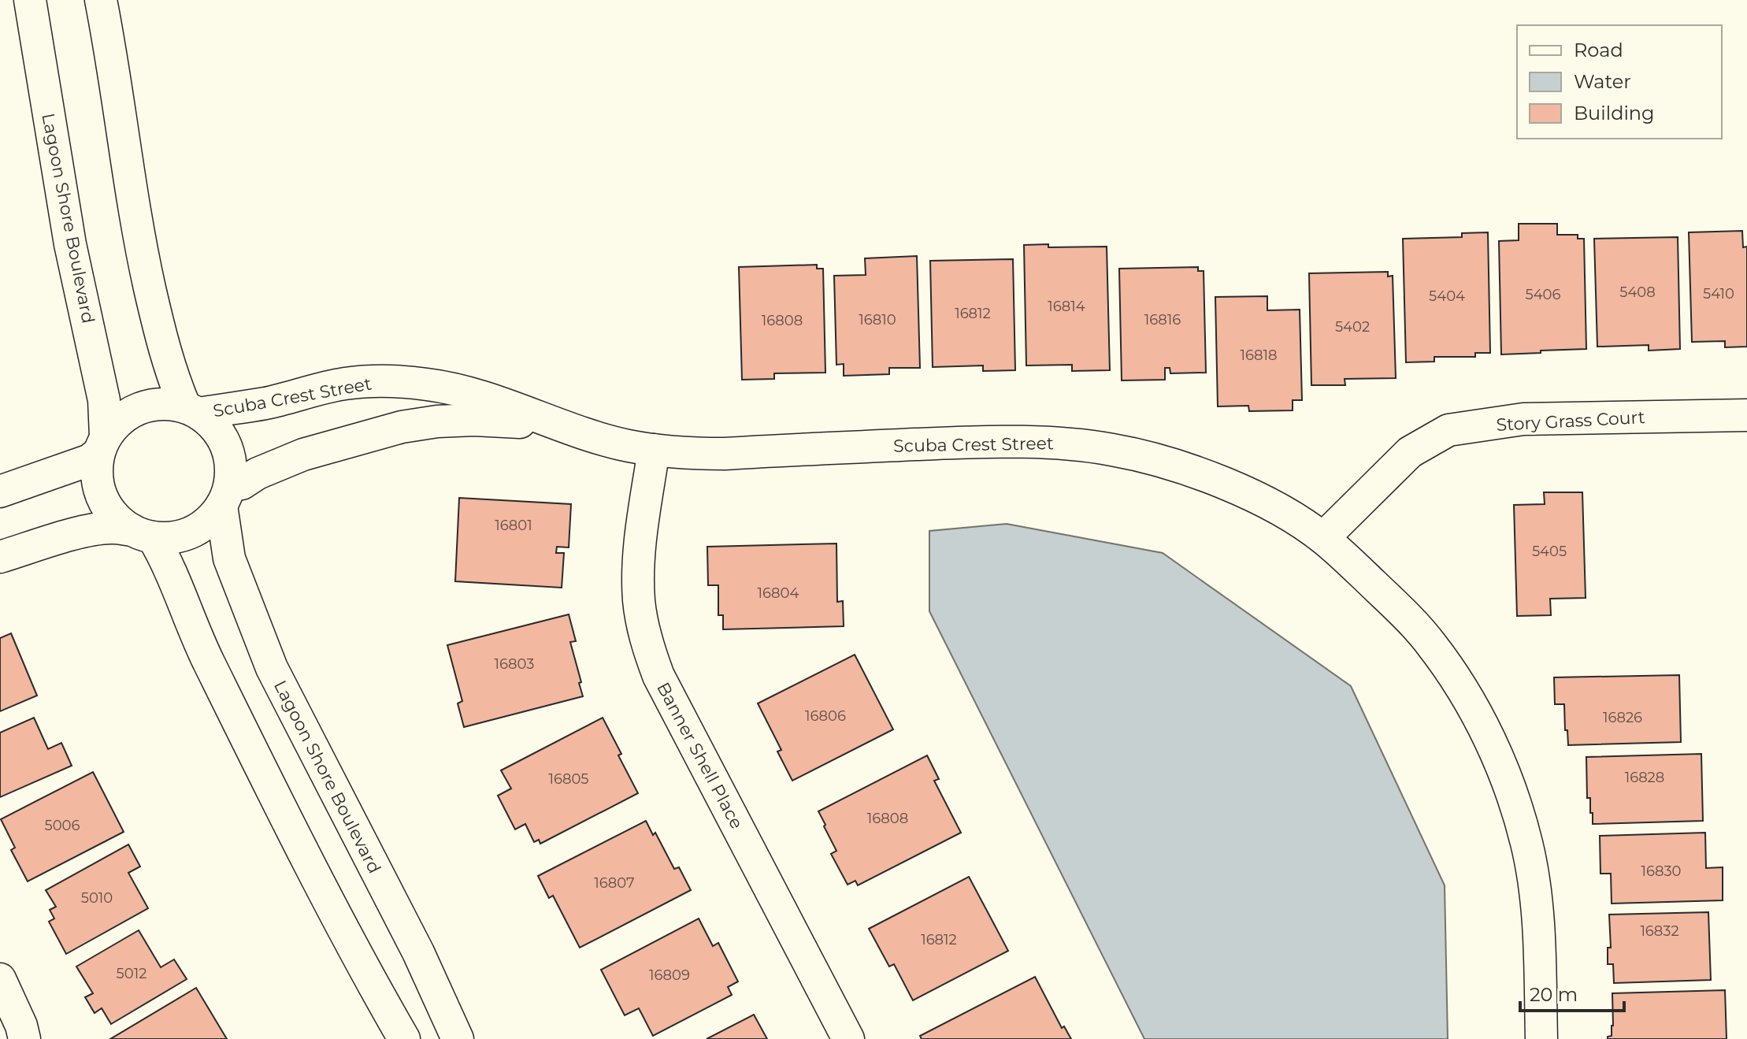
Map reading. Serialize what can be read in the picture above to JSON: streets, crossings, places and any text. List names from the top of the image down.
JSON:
{
  "streets": {
    "street": [
      "Lagoon Shore Boulevard",
      "Scuba Crest Street",
      "Story Grass Court",
      "Banner Shell Place"
    ]
  },
  "crossings": [
    ["Lagoon Shore Boulevard", "Scuba Crest Street"],
    ["Scuba Crest Street", "Story Grass Court"],
    ["Scuba Crest Street", "Banner Shell Place"]
  ],
  "house_numbers": [
    "5408",
    "5410",
    "5406",
    "5404",
    "16814",
    "16812",
    "16810",
    "16816",
    "16808",
    "5402",
    "16818",
    "16801",
    "5405",
    "16804",
    "16803",
    "16806",
    "16826",
    "16828",
    "16805",
    "16808",
    "5006",
    "16830",
    "16807",
    "5010",
    "16832",
    "16812",
    "5012",
    "16809"
  ],
  "legend": ["Road", "Water", "Building"],
  "scale_bar": "20 m"
}
